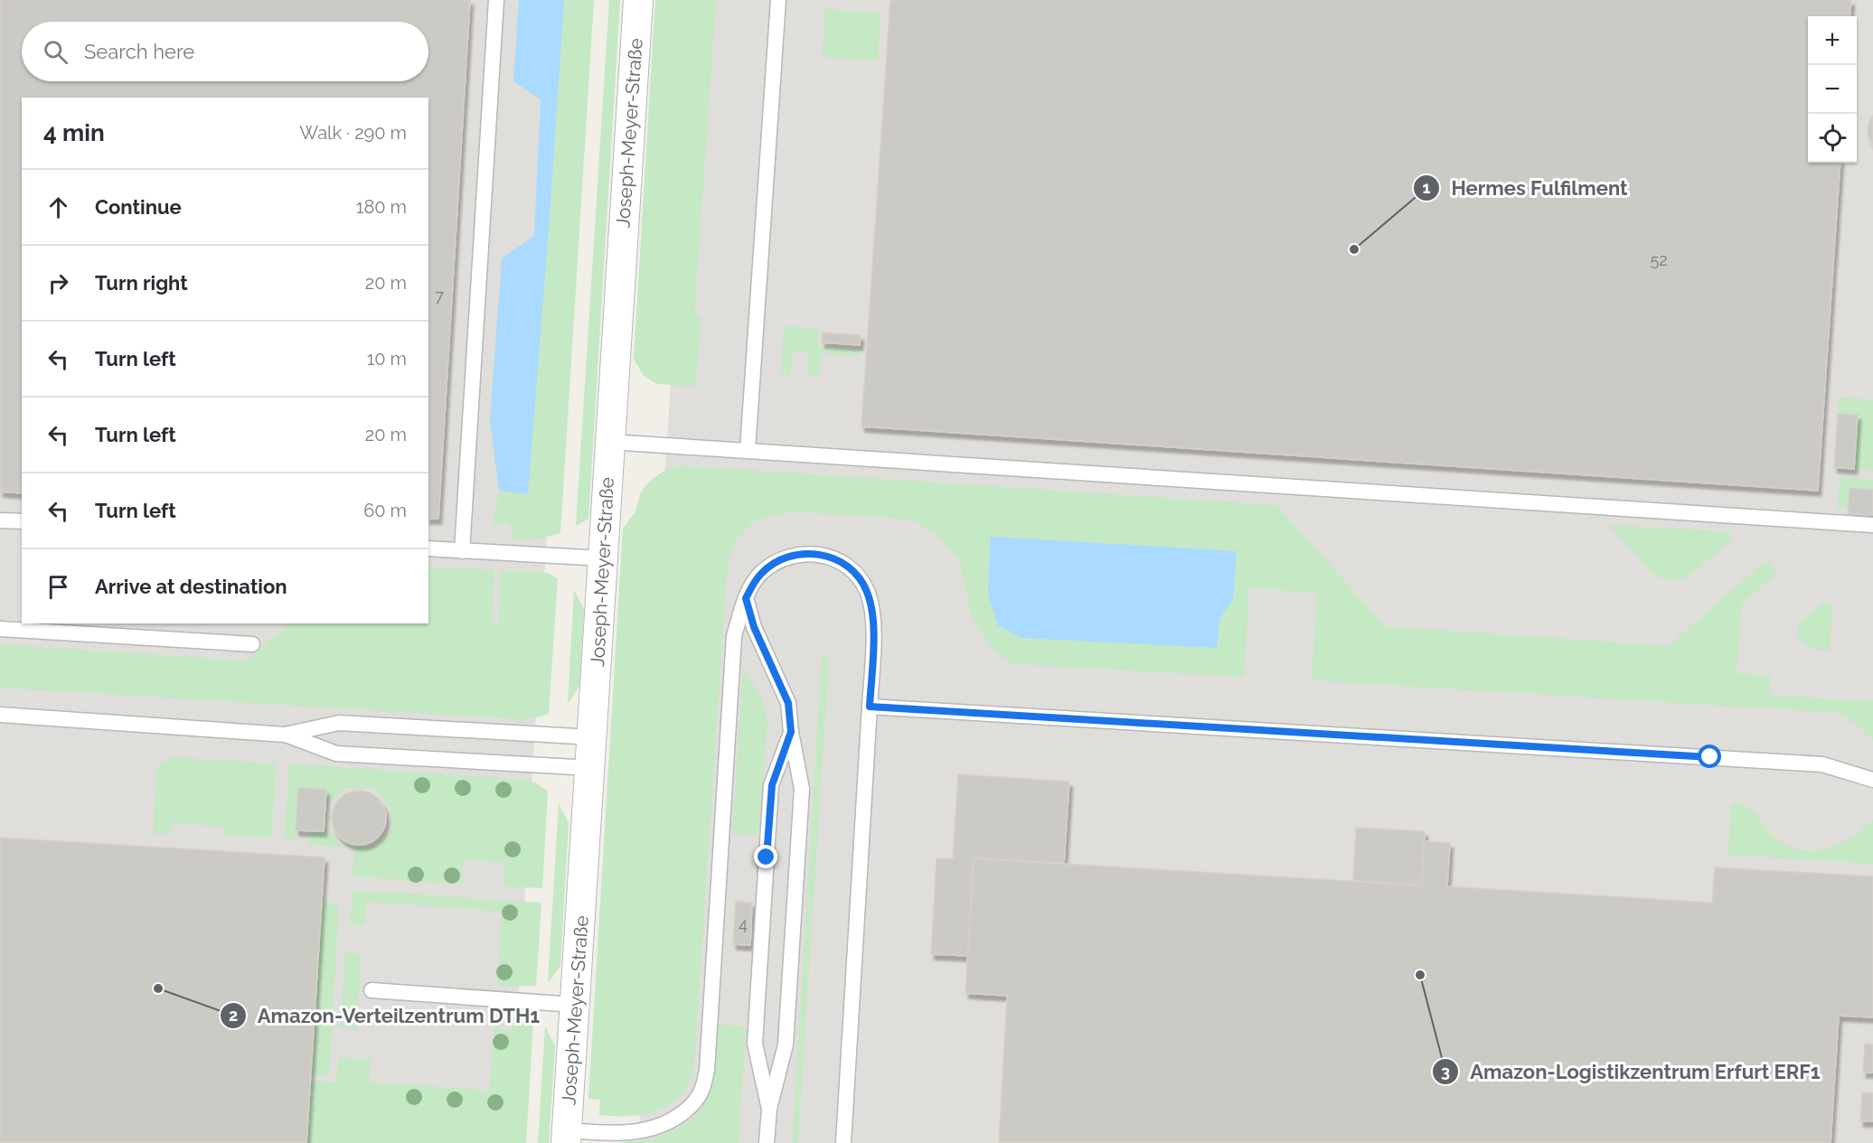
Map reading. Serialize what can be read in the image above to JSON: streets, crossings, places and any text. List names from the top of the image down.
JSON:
{
  "streets": {
    "street": ["Joseph-Meyer-Straße"]
  },
  "places": ["Hermes Fulfilment", "Amazon-Logistikzentrum Erfurt ERF1", "Amazon-Verteilzentrum DTH1"],
  "house_numbers": ["52", "7", "4"],
  "page": {
    "map_buttons": ["+", "−"],
    "search": "Search here",
    "heading": ["4 min", "Walk · 290 m"],
    "list": [
      ["Continue", "180 m"],
      ["Turn right", "20 m"],
      ["Turn left", "10 m"],
      ["Turn left", "20 m"],
      ["Turn left", "60 m"],
      "Arrive at destination"
    ]
  }
}
